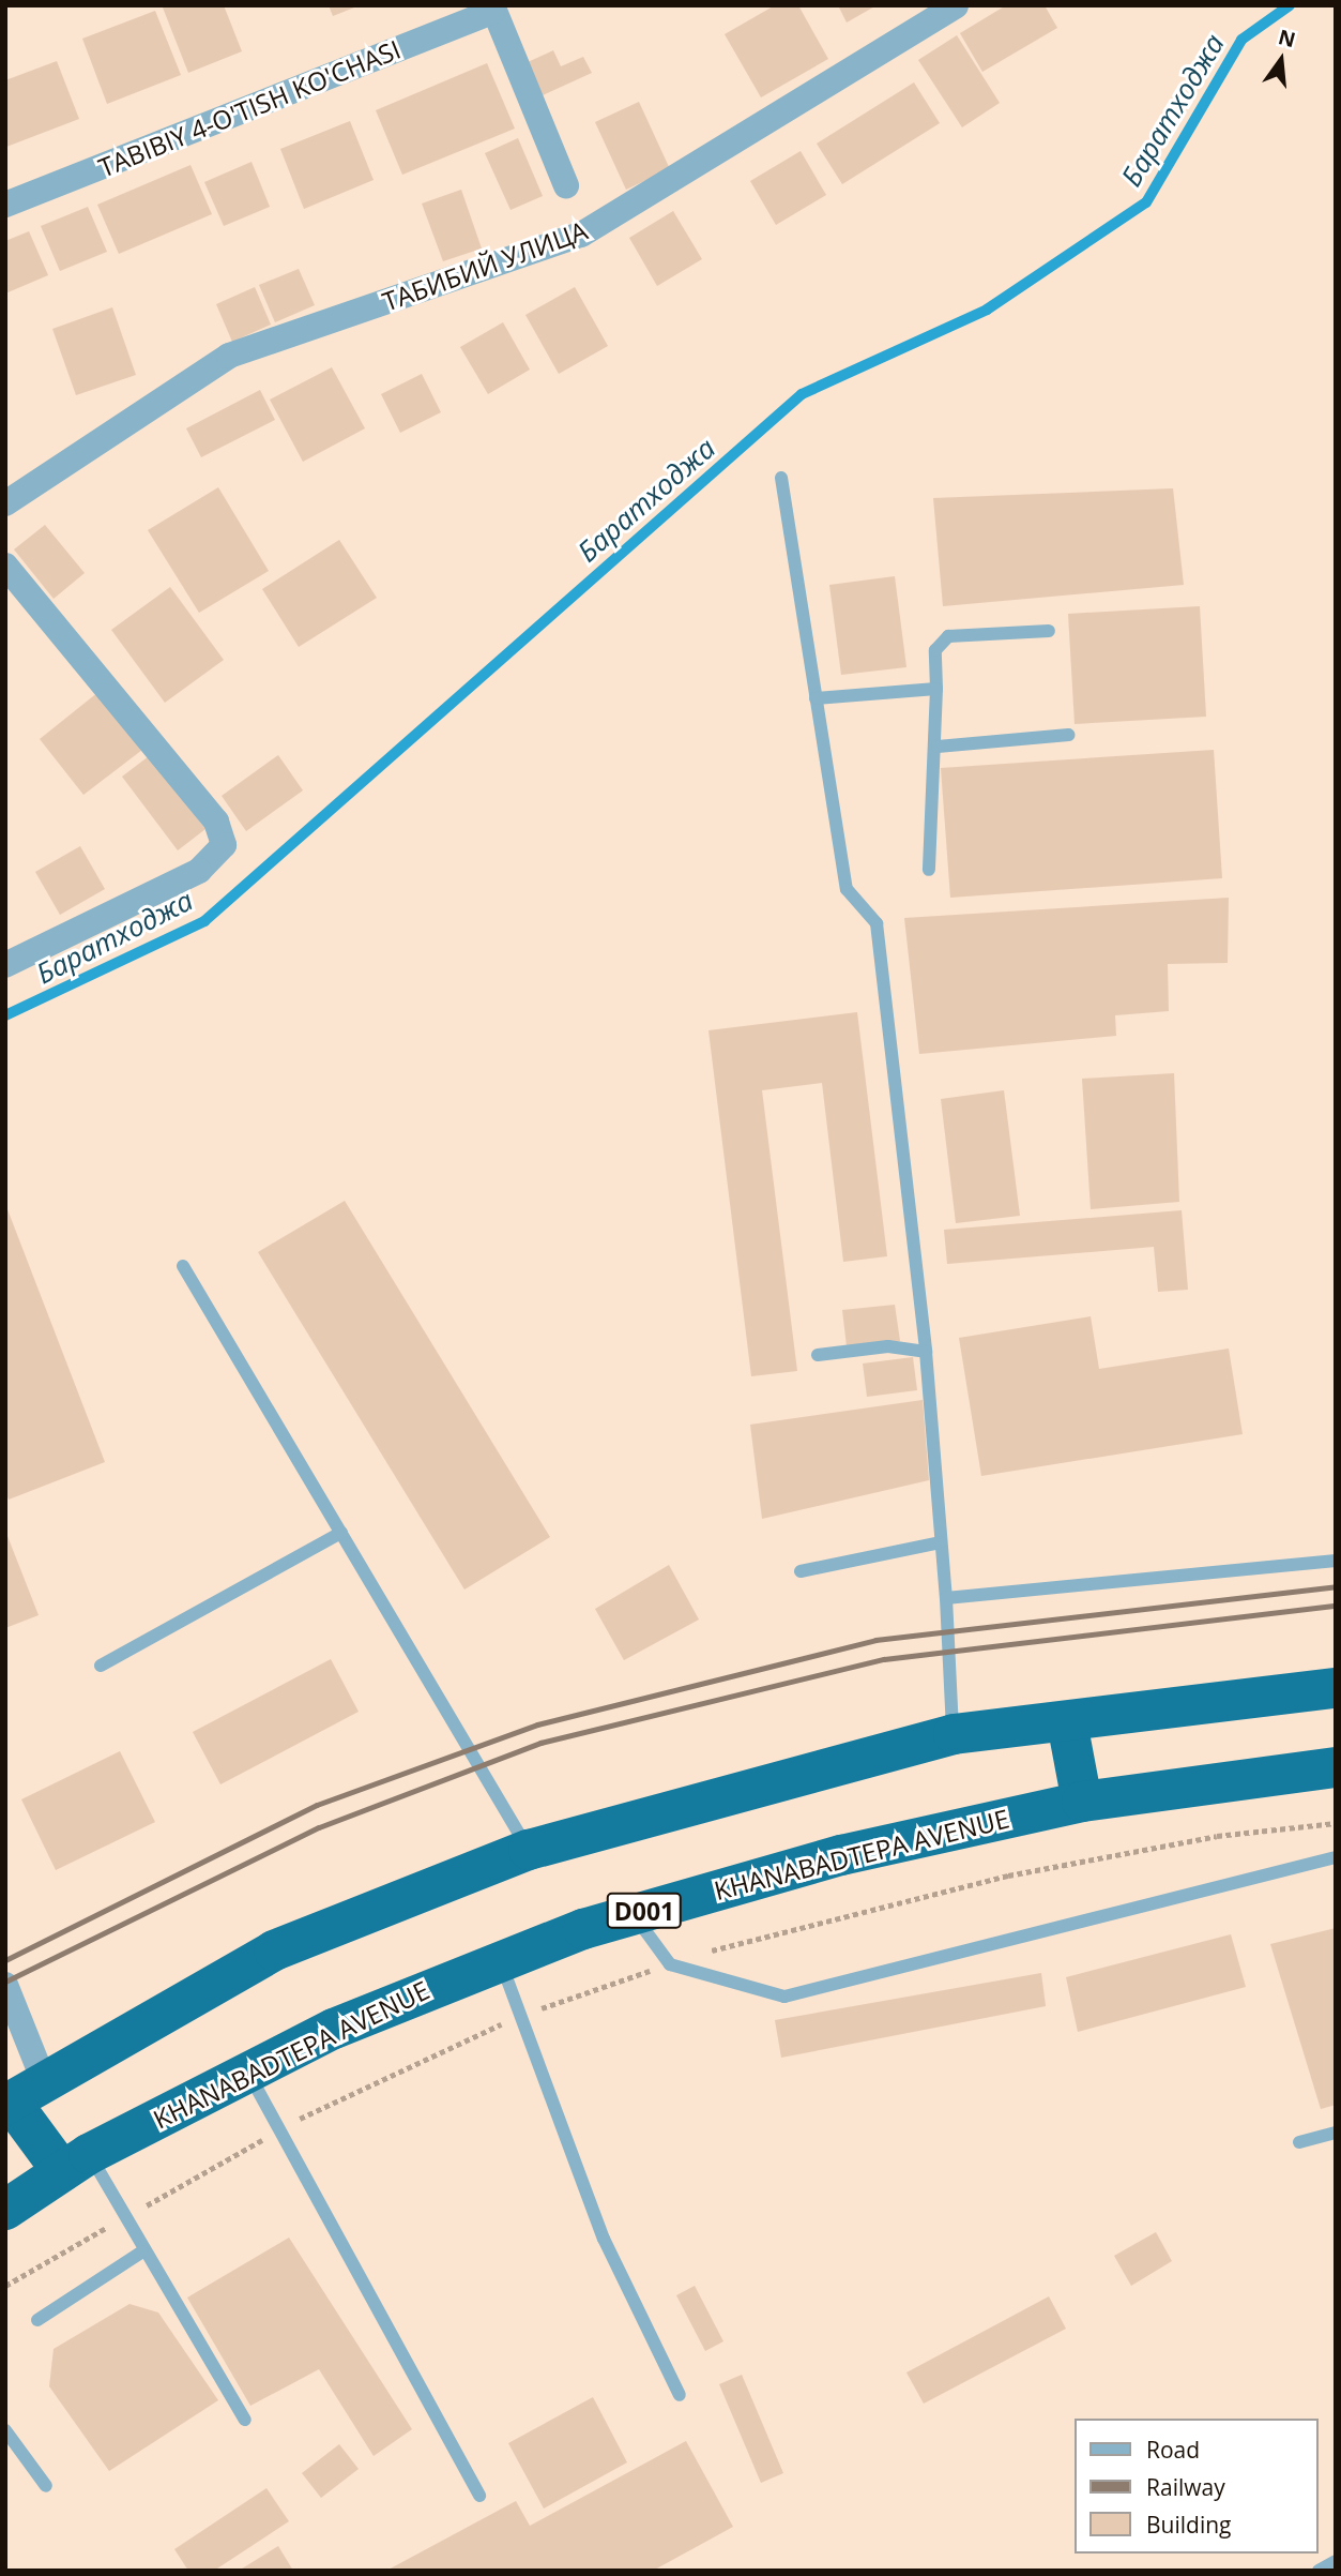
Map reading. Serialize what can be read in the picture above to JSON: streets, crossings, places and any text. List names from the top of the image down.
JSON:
{
  "streets": {
    "highway": ["KHANABADTEPA AVENUE", "D001"],
    "street": ["TABIBIY 4-O'TISH KO'CHASI", "ТАБИБИЙ УЛИЦА"]
  },
  "water": ["Баратходжа"],
  "legend": ["Road", "Railway", "Building"],
  "north": "top"
}
